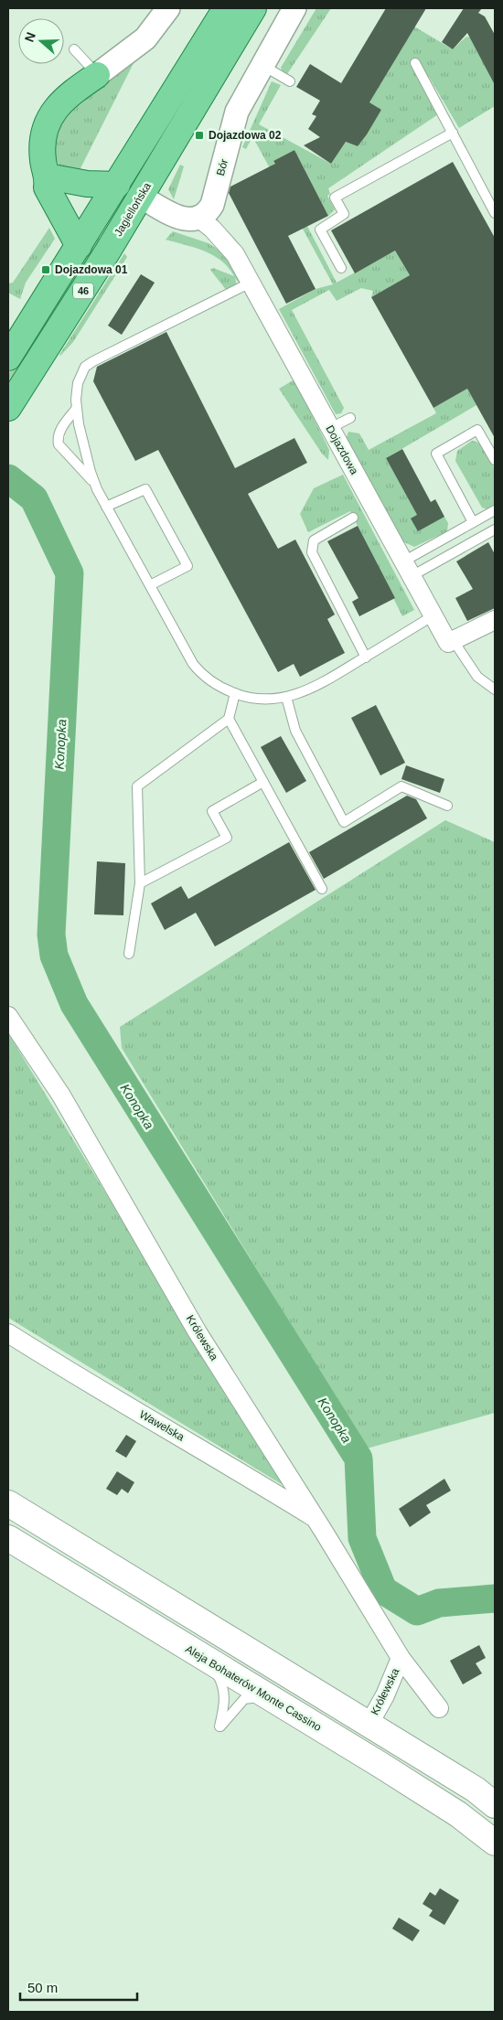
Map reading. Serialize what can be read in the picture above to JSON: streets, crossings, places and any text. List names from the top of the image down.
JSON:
{
  "streets": {
    "main road": ["Jagiellońska", "46", "Aleja Bohaterów Monte Cassino"],
    "street": [
      "Bór",
      "Dojazdowa",
      "Królewska",
      "Wawelska"
    ]
  },
  "crossings": [
    ["Bór", "Dojazdowa"],
    ["Królewska", "Wawelska"]
  ],
  "water": ["Konopka"],
  "places": {
    "transit": ["Dojazdowa 02", "Dojazdowa 01"]
  },
  "scale_bar": "50 m",
  "north": "left"
}
